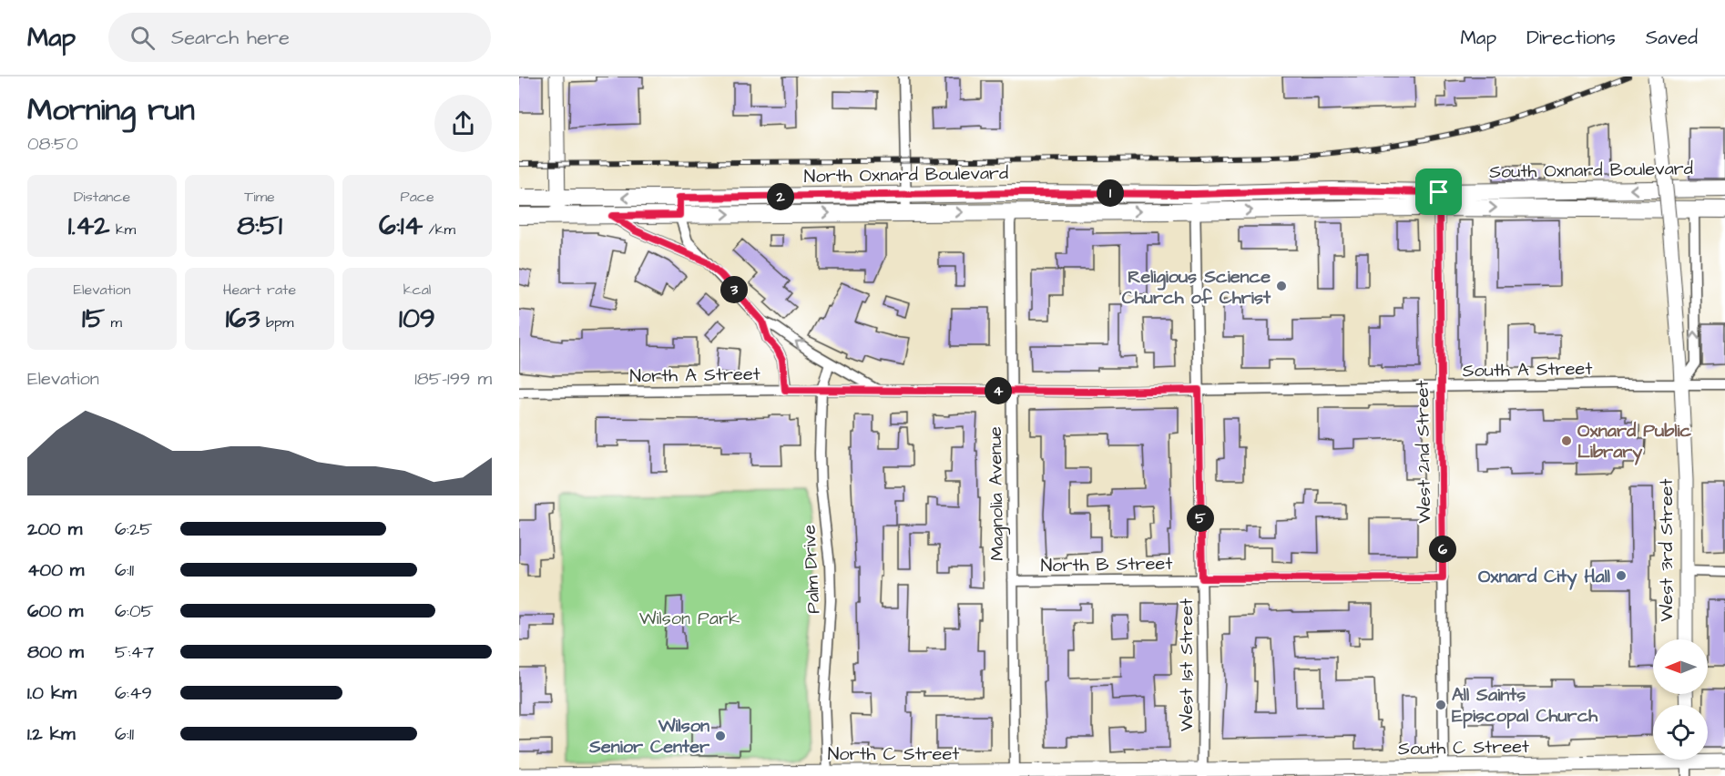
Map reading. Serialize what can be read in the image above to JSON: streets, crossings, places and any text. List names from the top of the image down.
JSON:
{
  "streets": {
    "main road": ["South Oxnard Boulevard", "North Oxnard Boulevard"],
    "street": [
      "South A Street",
      "North A Street",
      "West 2nd Street",
      "Magnolia Avenue",
      "West 3rd Street",
      "North B Street",
      "Palm Drive",
      "West 1st Street",
      "South C Street",
      "North C Street"
    ]
  },
  "crossings": [
    ["South Oxnard Boulevard", "North Oxnard Boulevard"],
    ["South Oxnard Boulevard", "West 2nd Street"],
    ["South Oxnard Boulevard", "West 1st Street"],
    ["North Oxnard Boulevard", "West 1st Street"],
    ["South A Street", "North A Street"],
    ["South A Street", "West 2nd Street"],
    ["South A Street", "West 3rd Street"],
    ["South A Street", "West 1st Street"],
    ["North A Street", "Magnolia Avenue"],
    ["North A Street", "Palm Drive"],
    ["North A Street", "West 1st Street"],
    ["West 2nd Street", "North B Street"],
    ["West 2nd Street", "South C Street"],
    ["Magnolia Avenue", "North B Street"],
    ["Magnolia Avenue", "North C Street"],
    ["North B Street", "West 1st Street"],
    ["Palm Drive", "North C Street"],
    ["West 1st Street", "South C Street"],
    ["West 1st Street", "North C Street"],
    ["South C Street", "North C Street"]
  ],
  "parks": ["Wilson Park"],
  "places": [
    "Religious Science Church of Christ",
    "Oxnard Public Library",
    "Oxnard City Hall",
    "All Saints Episcopal Church",
    "Wilson Senior Center"
  ],
  "north": "left",
  "page": {
    "header": "Map",
    "search": "Search here",
    "nav": ["Map", "Directions", "Saved"],
    "heading": ["Morning run", "08:50"],
    "stats": [
      ["Distance", "1.42 km"],
      ["Time", "8:51"],
      ["Pace", "6:14 /km"],
      ["Elevation", "15 m"],
      ["Heart rate", "163 bpm"],
      ["kcal", "109"]
    ],
    "pins": [
      "1",
      "2",
      "3",
      "4",
      "5",
      "6"
    ],
    "chart": ["Elevation", "185–199 m"],
    "list": [
      {
        "name": "200 m",
        "note": "6:25"
      },
      {
        "name": "400 m",
        "note": "6:11"
      },
      {
        "name": "600 m",
        "note": "6:05"
      },
      {
        "name": "800 m",
        "note": "5:47"
      },
      {
        "name": "1.0 km",
        "note": "6:49"
      },
      {
        "name": "1.2 km",
        "note": "6:11"
      }
    ]
  }
}
